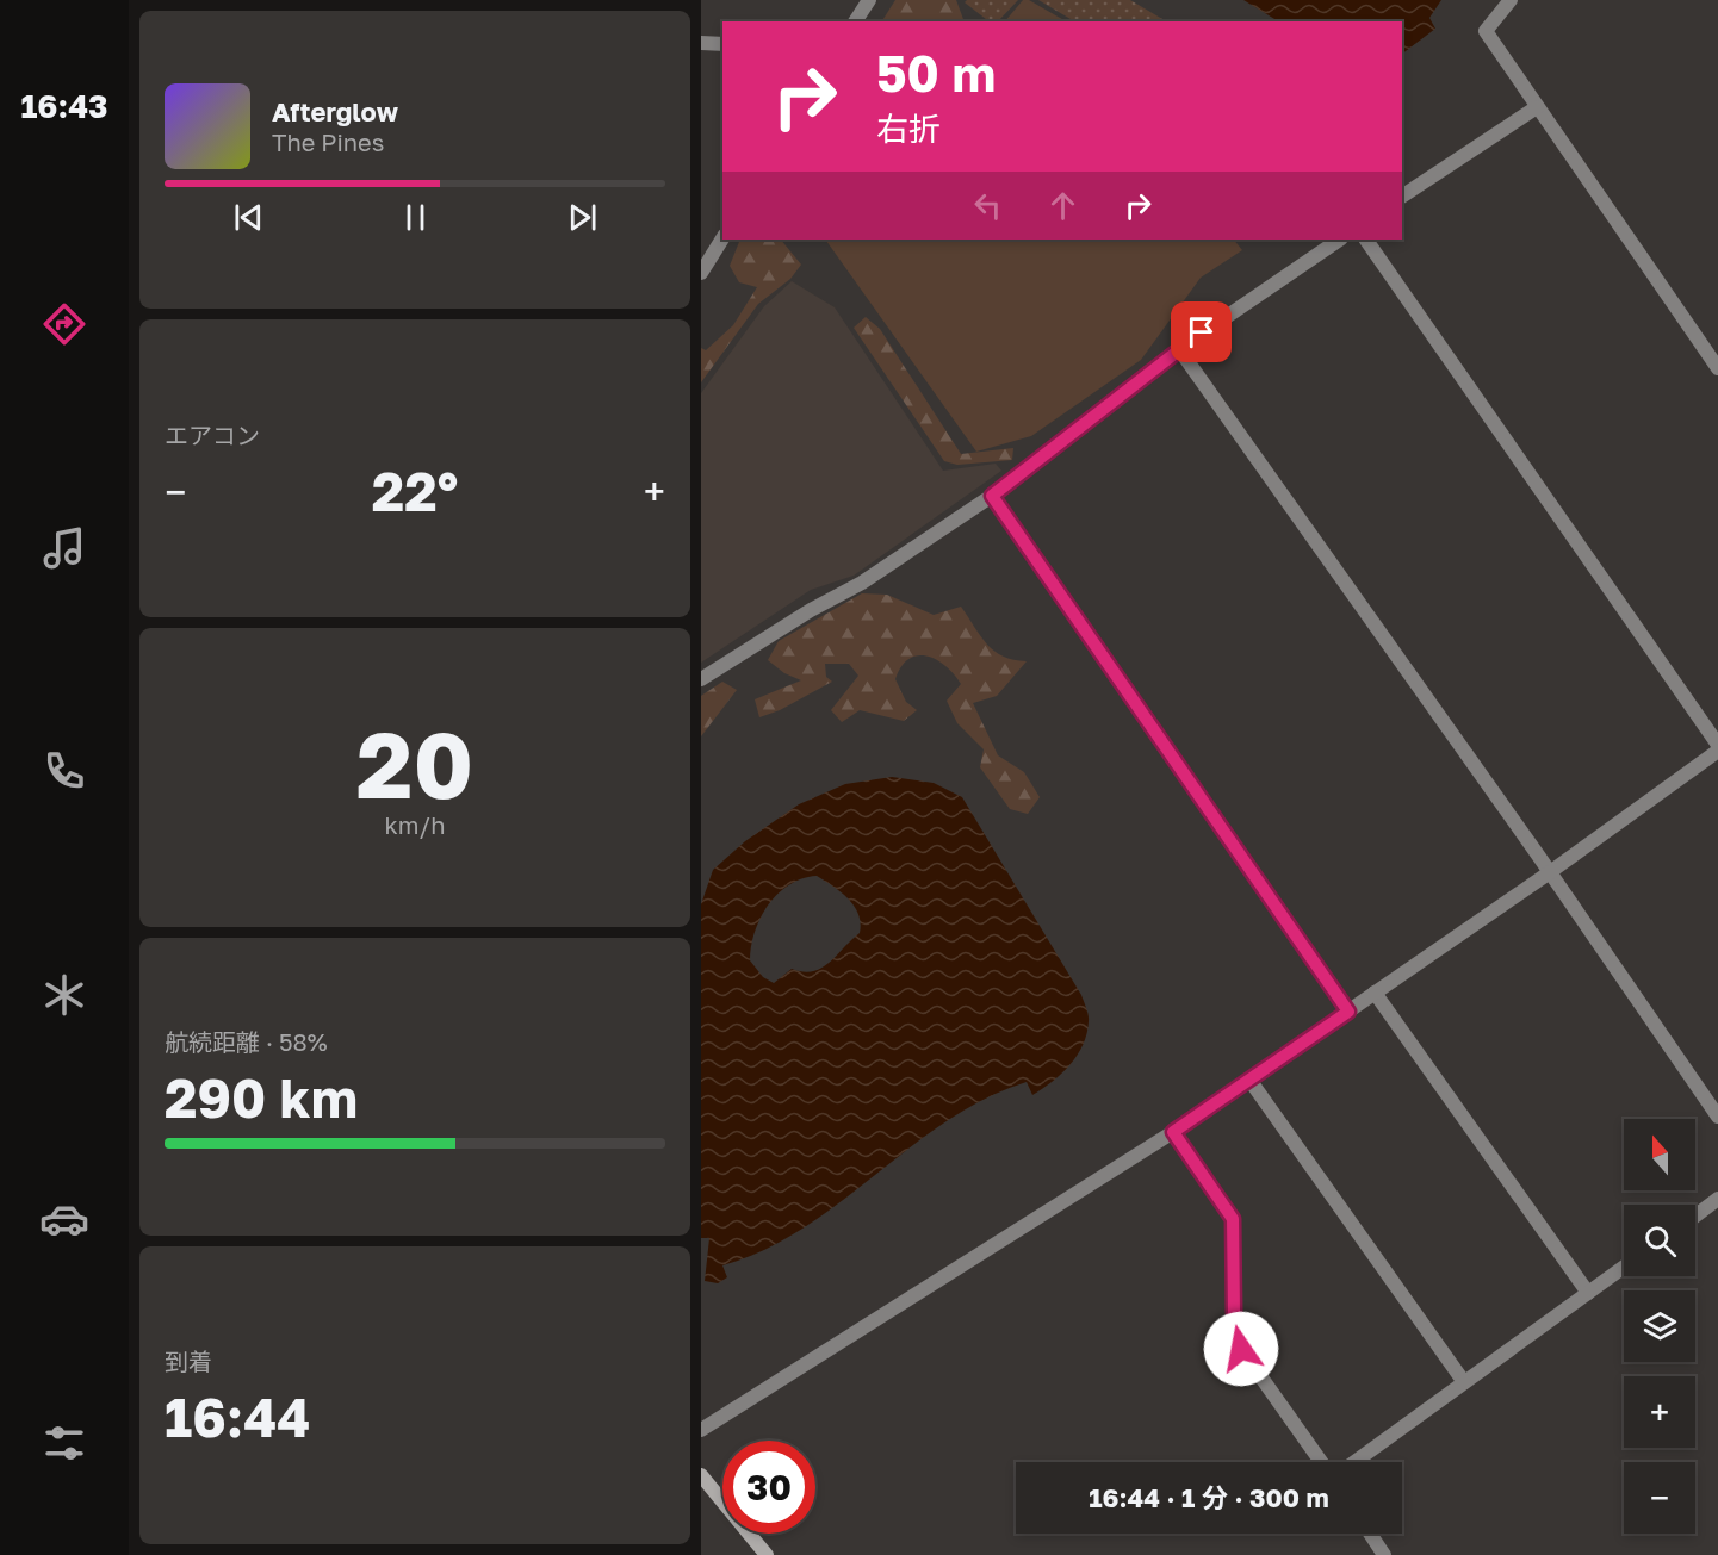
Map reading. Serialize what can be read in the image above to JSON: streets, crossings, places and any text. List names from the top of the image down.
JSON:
{
  "north": "top",
  "page": {
    "tabs": "16:43",
    "turn": ["50 m", "右折"],
    "song": ["Afterglow", "The Pines"],
    "tile": [
      "エアコン",
      ["20", "km/h"],
      ["航続距離 · 58%", "290 km"],
      ["到着", "16:44"]
    ],
    "heat": ["−", "22°", "+"],
    "map_buttons": ["+", "−"],
    "limit": "30",
    "trip": "16:44 · 1 分 · 300 m"
  }
}
